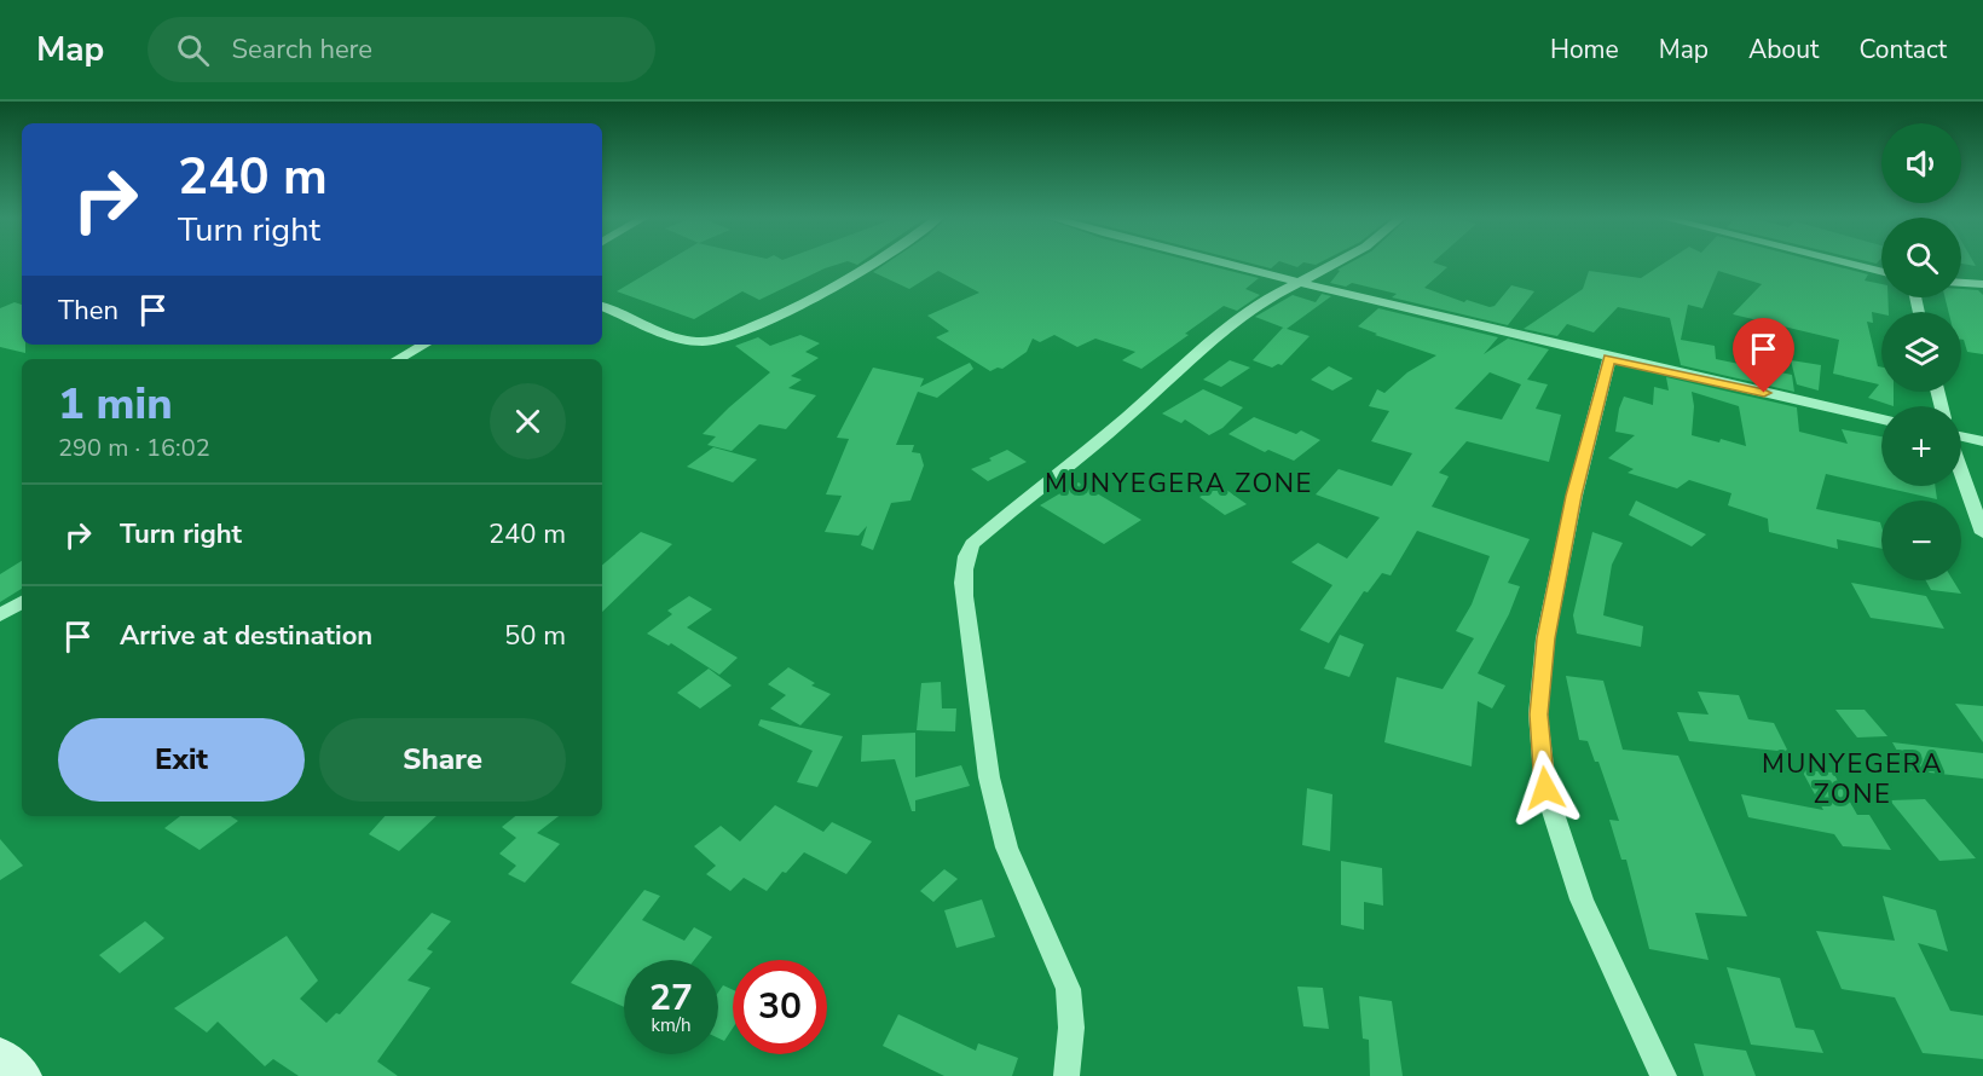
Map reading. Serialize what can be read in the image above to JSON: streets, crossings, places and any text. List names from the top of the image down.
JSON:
{
  "districts": ["MUNYEGERA ZONE", "MUNYEGERA ZONE"],
  "page": {
    "header": "Map",
    "search": "Search here",
    "nav": [
      "Home",
      "Map",
      "About",
      "Contact"
    ],
    "map_buttons": ["+", "−"],
    "turn": ["240 m", "Turn right"],
    "then": "Then",
    "heading": ["1 min", "290 m · 16:02"],
    "list": [
      {
        "name": "Turn right",
        "value": "240 m"
      },
      {
        "name": "Arrive at destination",
        "value": "50 m"
      }
    ],
    "buttons": ["Exit", "Share"],
    "speed": "27 km/h",
    "limit": "30"
  }
}
